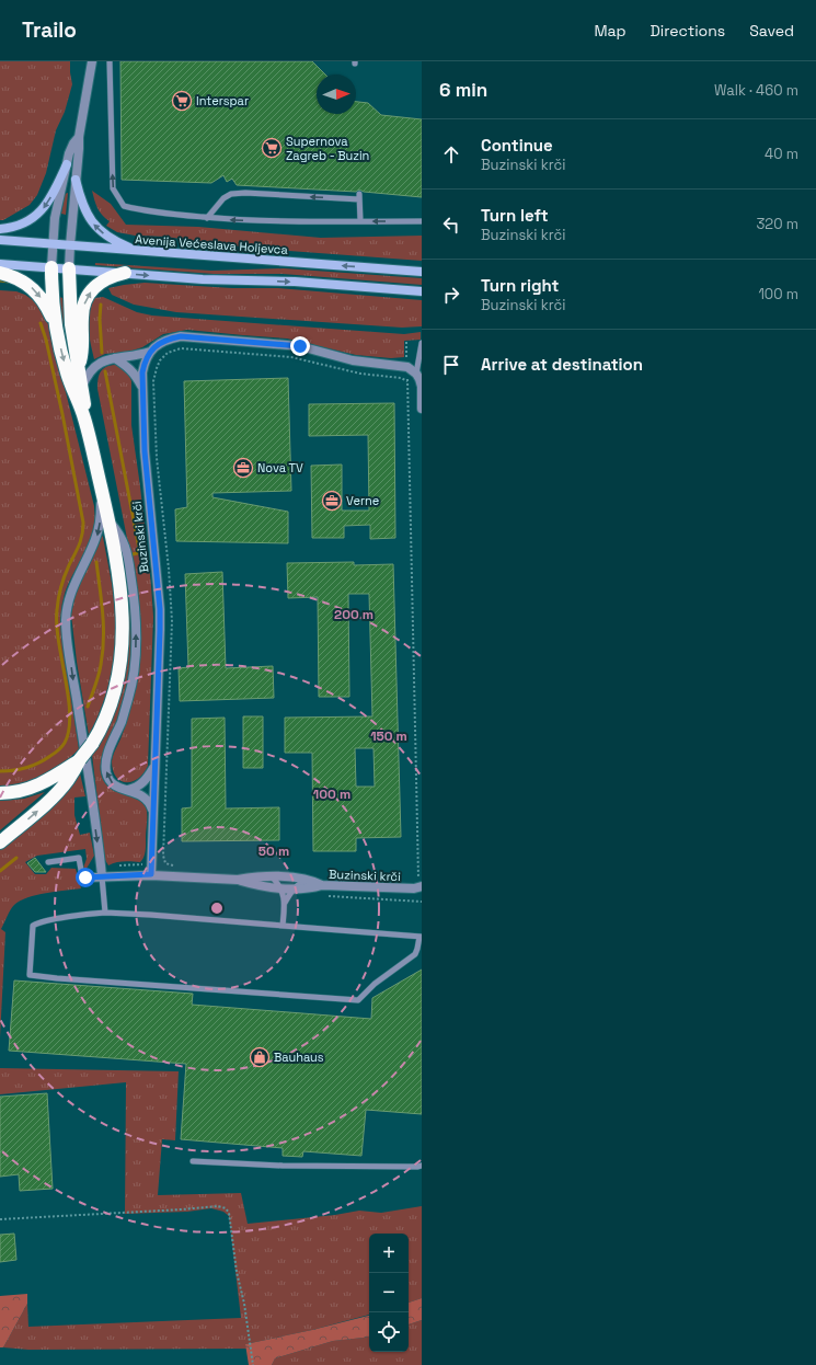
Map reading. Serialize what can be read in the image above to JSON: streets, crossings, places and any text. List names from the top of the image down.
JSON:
{
  "streets": {
    "main road": ["Avenija Većeslava Holjevca"],
    "street": ["Buzinski krči"]
  },
  "places": {
    "supermarket": ["Interspar", "Supernova Zagreb - Buzin"],
    "office": ["Nova TV", "Verne"],
    "shop": ["Bauhaus"]
  },
  "north": "right",
  "page": {
    "header": "Trailo",
    "nav": ["Map", "Directions", "Saved"],
    "heading": ["6 min", "Walk · 460 m"],
    "list": [
      ["Continue", "Buzinski krči", "40 m"],
      ["Turn left", "Buzinski krči", "320 m"],
      ["Turn right", "Buzinski krči", "100 m"],
      "Arrive at destination"
    ],
    "map_buttons": ["+", "−"]
  },
  "rings": [
    "200 m",
    "150 m",
    "100 m",
    "50 m"
  ]
}
